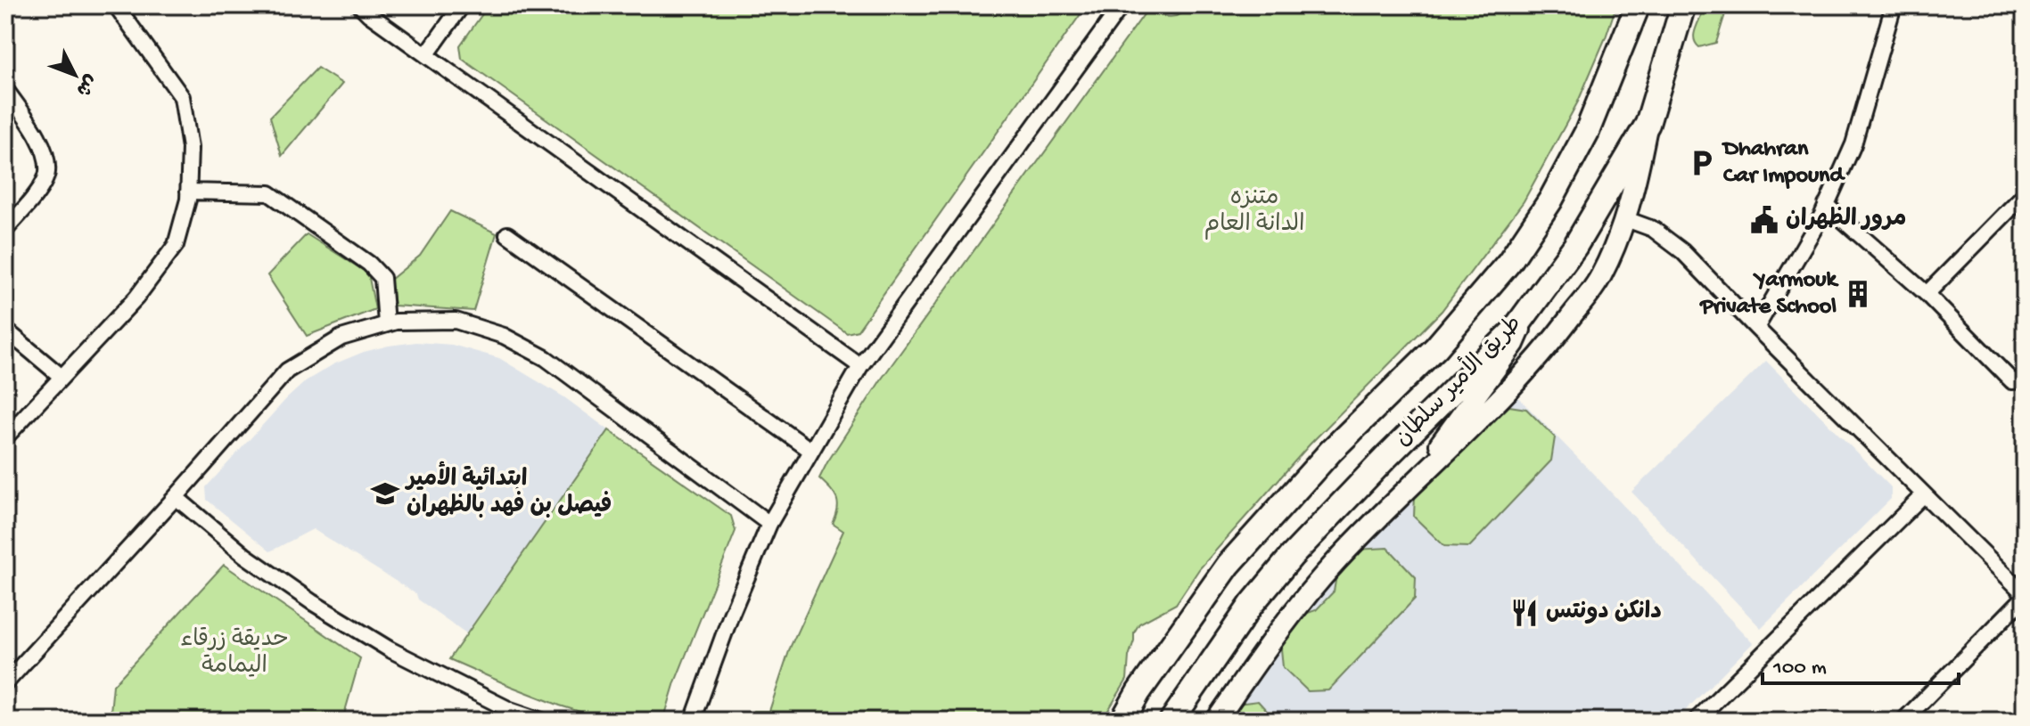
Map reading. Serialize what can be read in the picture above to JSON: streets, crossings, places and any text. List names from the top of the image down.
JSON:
{
  "streets": {
    "main road": ["طريق الأمير سلطان"]
  },
  "parks": ["متنزه الدانة العام", "حديقة زرقاء اليمامة"],
  "places": {
    "parking": ["Dhahran Car Impound"],
    "public building": ["مرور الظهران"],
    "building": ["Yarmouk Private School"],
    "school or university": ["ابتدائية الأمير فيصل بن فهد بالظهران"],
    "restaurant": ["دانكن دونتس"]
  },
  "scale_bar": "100 m",
  "north": "bottom right"
}
